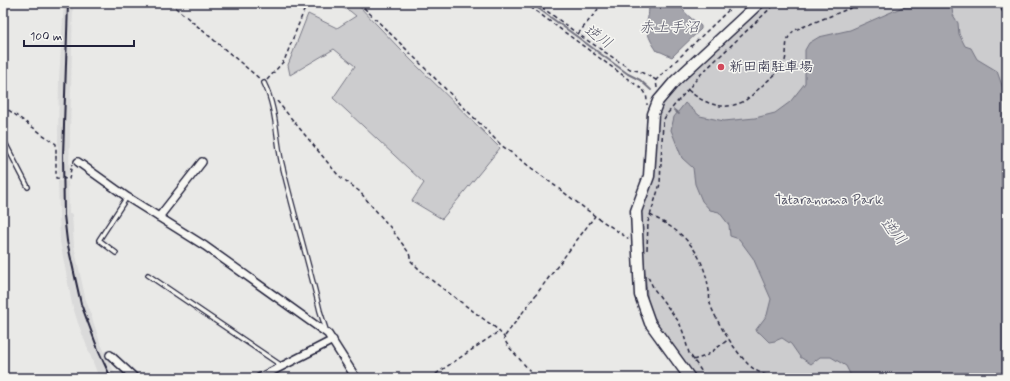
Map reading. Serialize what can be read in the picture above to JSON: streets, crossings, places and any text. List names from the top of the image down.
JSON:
{
  "water": ["赤土手沼", "逆川"],
  "parks": ["Tataranuma Park"],
  "places": ["新田南駐車場"],
  "scale_bar": "100 m"
}
